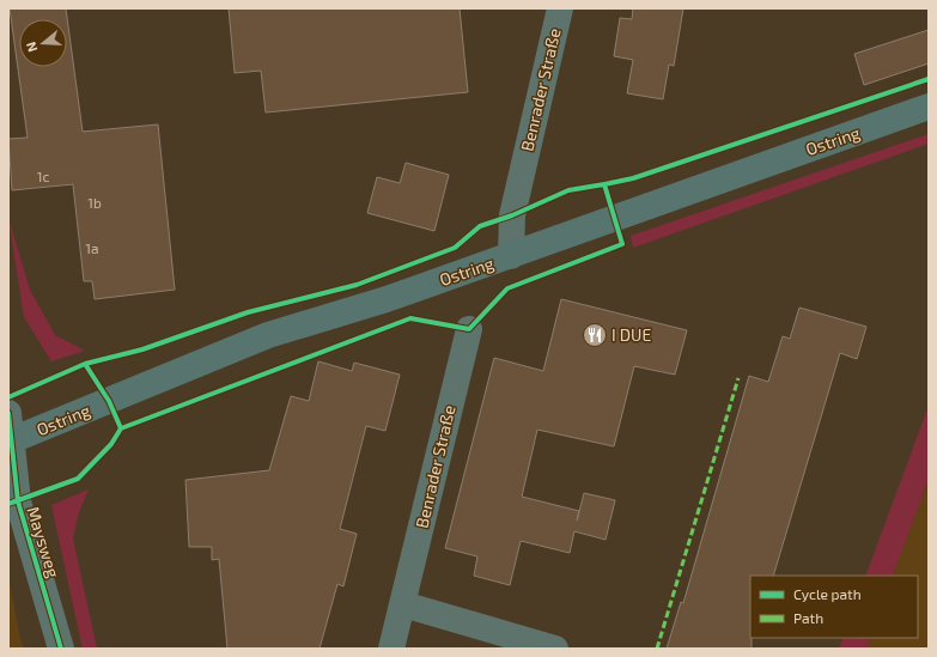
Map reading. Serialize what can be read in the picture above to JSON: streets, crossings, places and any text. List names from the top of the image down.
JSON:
{
  "streets": {
    "main road": ["Ostring"],
    "street": ["Benrader Straße", "Maysweg"]
  },
  "crossings": [
    ["Benrader Straße", "Ostring"],
    ["Ostring", "Maysweg"]
  ],
  "places": {
    "restaurant": ["I DUE"]
  },
  "house_numbers": ["1c", "1b", "1a"],
  "legend": ["Cycle path", "Path"],
  "north": "left"
}
